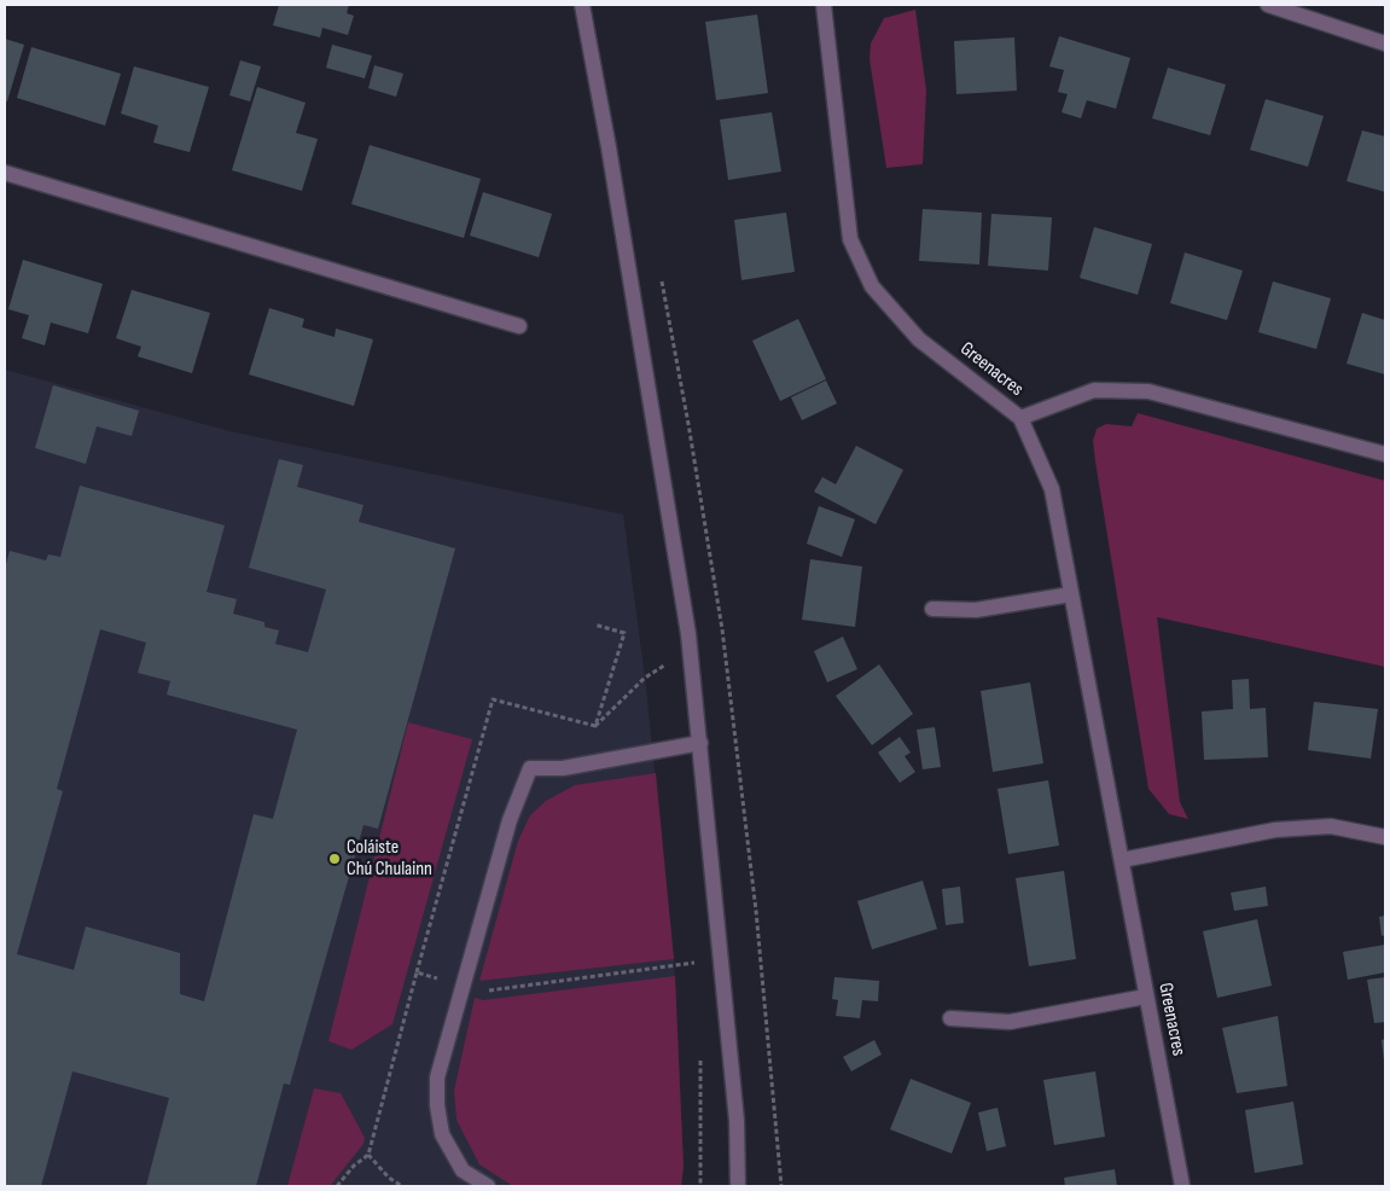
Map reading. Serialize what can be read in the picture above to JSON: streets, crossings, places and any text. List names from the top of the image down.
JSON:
{
  "streets": {
    "street": ["Greenacres"]
  },
  "places": ["Coláiste Chú Chulainn"]
}
